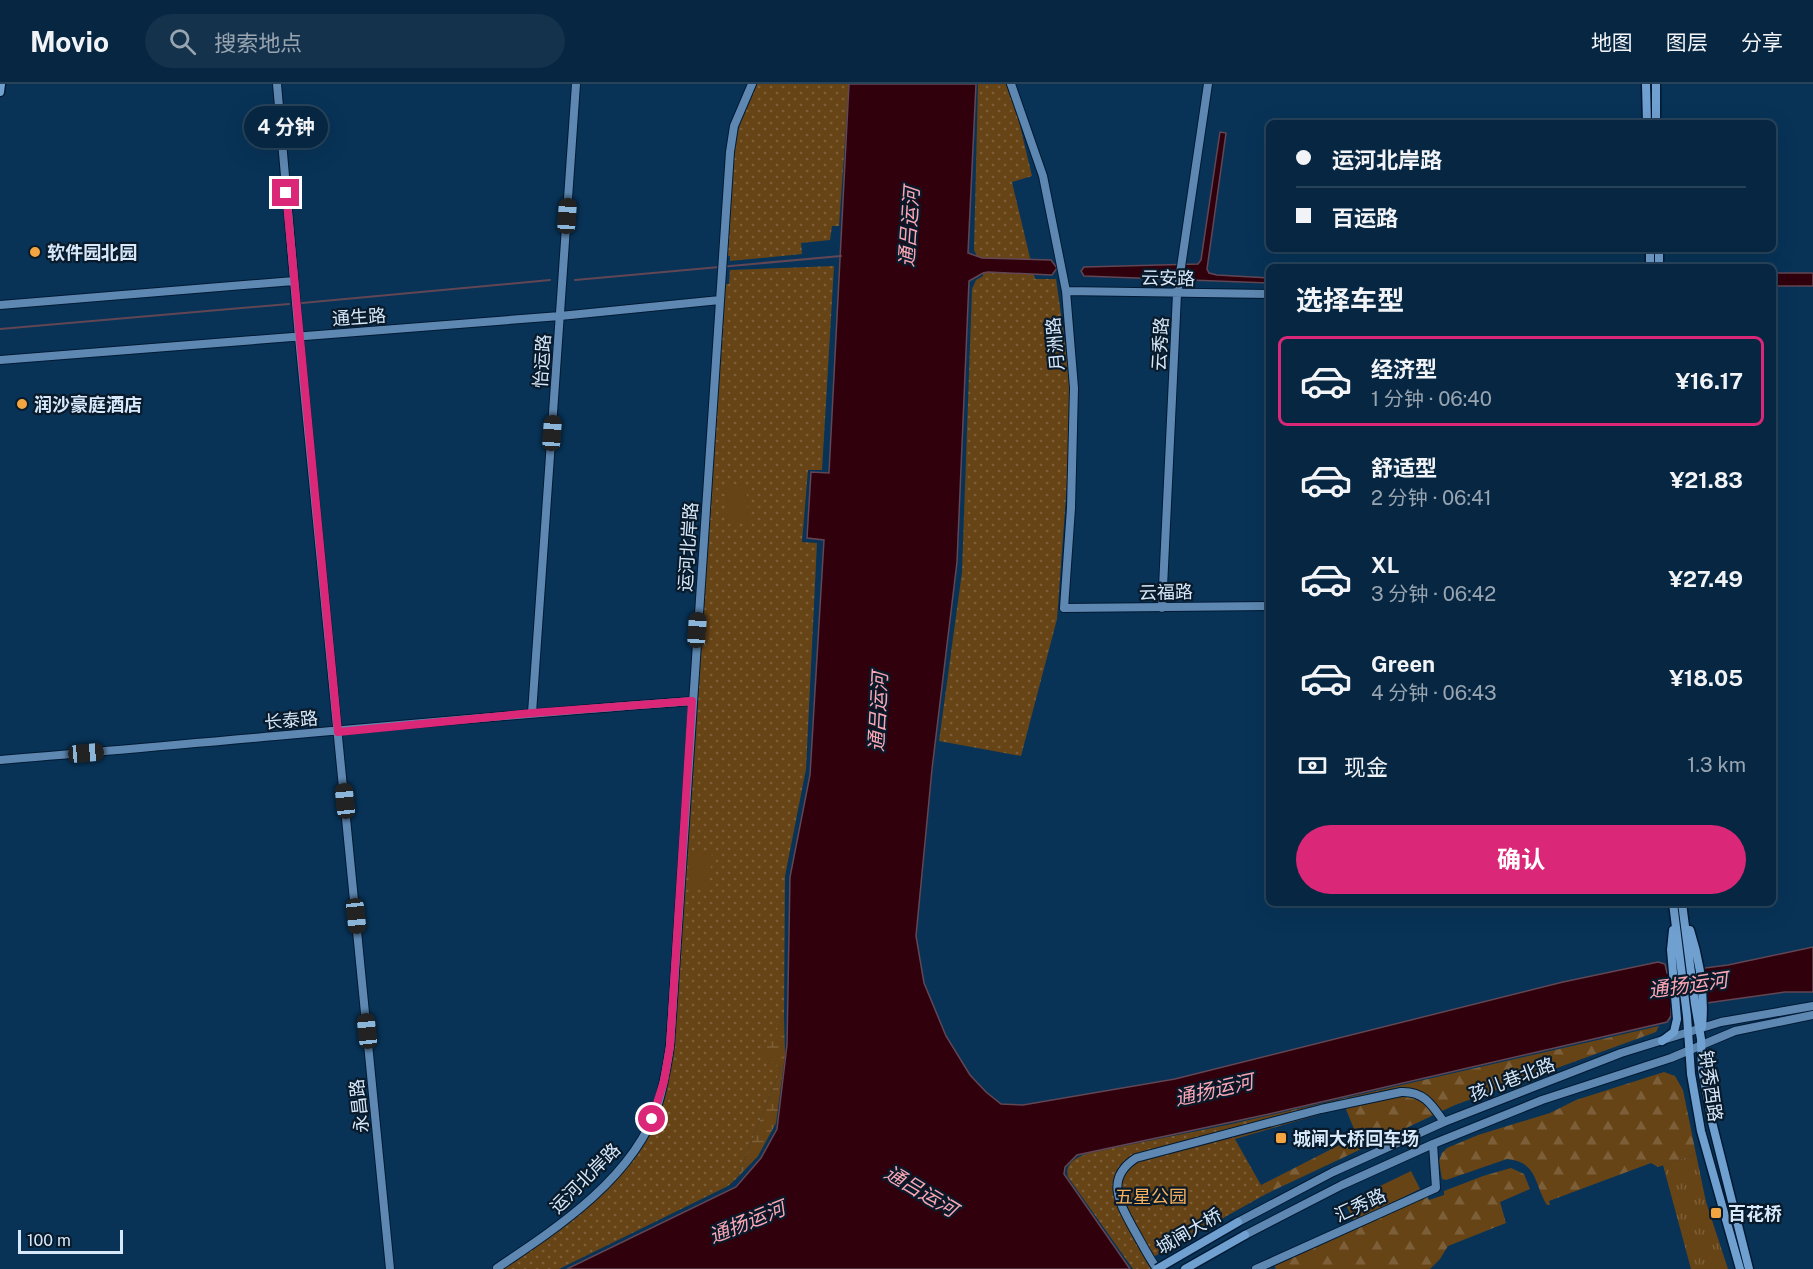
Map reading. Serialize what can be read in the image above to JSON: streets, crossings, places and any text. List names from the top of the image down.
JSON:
{
  "streets": {
    "main road": ["钟秀西路", "城闸大桥"],
    "street": [
      "云安路",
      "通生路",
      "月洲路",
      "云秀路",
      "怡运路",
      "运河北岸路",
      "云福路",
      "长泰路",
      "孩儿巷北路",
      "永昌路",
      "汇秀路"
    ]
  },
  "crossings": [
    ["云安路", "月洲路"],
    ["云安路", "云秀路"],
    ["通生路", "怡运路"],
    ["通生路", "运河北岸路"],
    ["通生路", "永昌路"],
    ["月洲路", "云福路"],
    ["云秀路", "云福路"],
    ["怡运路", "长泰路"],
    ["运河北岸路", "长泰路"],
    ["长泰路", "永昌路"],
    ["孩儿巷北路", "钟秀西路"],
    ["孩儿巷北路", "汇秀路"],
    ["孩儿巷北路", "城闸大桥"]
  ],
  "water": ["通吕运河", "通扬运河"],
  "parks": ["五星公园"],
  "places": {
    "other": ["软件园北园", "润沙豪庭酒店"],
    "transit": ["城闸大桥回车场", "百花桥"]
  },
  "scale_bar": "100 m",
  "page": {
    "header": "Movio",
    "search": "搜索地点",
    "nav": ["地图", "图层", "分享"],
    "bubble": "4 分钟",
    "banner": ["运河北岸路", "百运路"],
    "heading": "选择车型",
    "list": [
      {
        "name": "经济型",
        "note": "1 分钟 · 06:40",
        "value": "¥16.17"
      },
      {
        "name": "舒适型",
        "note": "2 分钟 · 06:41",
        "value": "¥21.83"
      },
      {
        "name": "XL",
        "note": "3 分钟 · 06:42",
        "value": "¥27.49"
      },
      {
        "name": "Green",
        "note": "4 分钟 · 06:43",
        "value": "¥18.05"
      }
    ],
    "pay": ["现金", "1.3 km"],
    "buttons": "确认",
    "scale": "100 m"
  }
}
